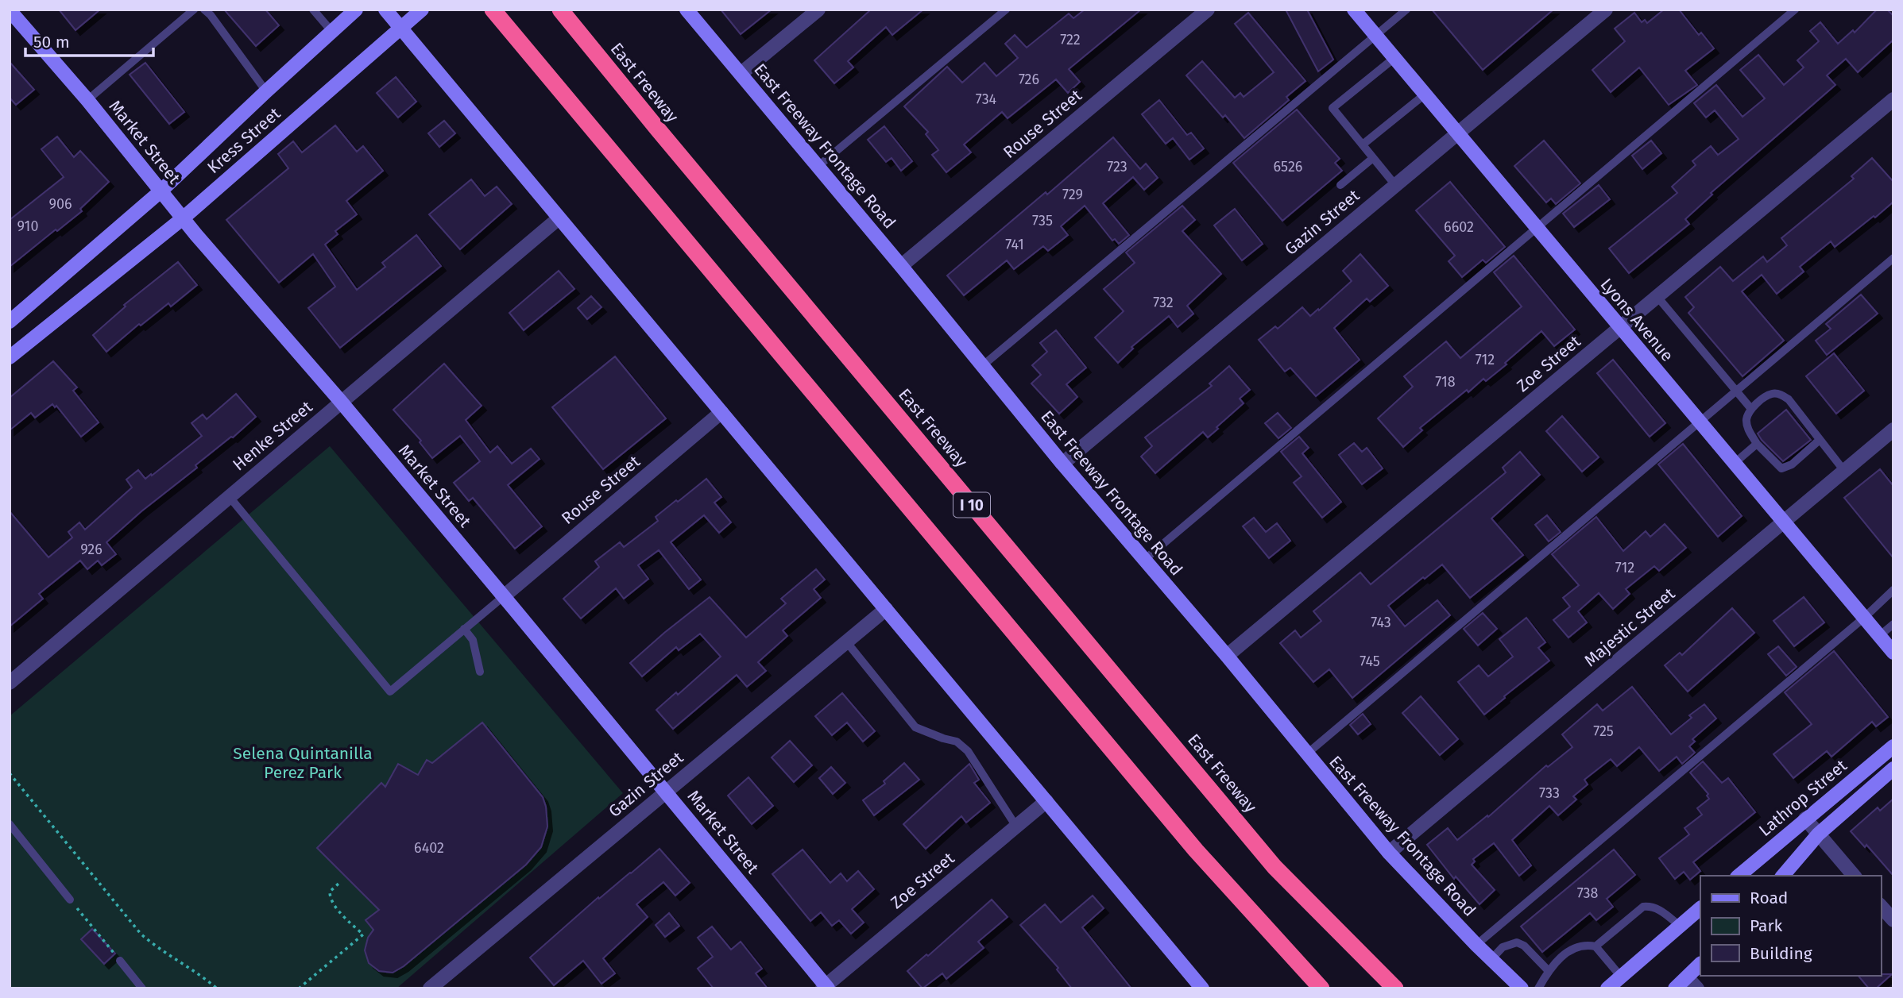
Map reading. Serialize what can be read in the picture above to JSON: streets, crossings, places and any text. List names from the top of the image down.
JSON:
{
  "streets": {
    "highway": ["East Freeway", "I 10"],
    "street": [
      "Rouse Street",
      "Kress Street",
      "Market Street",
      "East Freeway Frontage Road",
      "Gazin Street",
      "Lyons Avenue",
      "Zoe Street",
      "Henke Street",
      "Majestic Street",
      "Lathrop Street"
    ]
  },
  "crossings": [
    ["Rouse Street", "Market Street"],
    ["Rouse Street", "East Freeway Frontage Road"],
    ["Kress Street", "Market Street"],
    ["Market Street", "Gazin Street"],
    ["Market Street", "Zoe Street"],
    ["Market Street", "Henke Street"],
    ["East Freeway Frontage Road", "Gazin Street"],
    ["East Freeway Frontage Road", "Zoe Street"],
    ["East Freeway Frontage Road", "Majestic Street"],
    ["Gazin Street", "Lyons Avenue"],
    ["Lyons Avenue", "Zoe Street"],
    ["Lyons Avenue", "Majestic Street"]
  ],
  "parks": ["Selena Quintanilla Perez Park"],
  "house_numbers": [
    "722",
    "726",
    "734",
    "723",
    "6526",
    "729",
    "906",
    "735",
    "910",
    "6602",
    "741",
    "732",
    "712",
    "718",
    "926",
    "712",
    "743",
    "745",
    "725",
    "733",
    "6402",
    "738"
  ],
  "legend": ["Road", "Park", "Building"],
  "scale_bar": "50 m"
}
